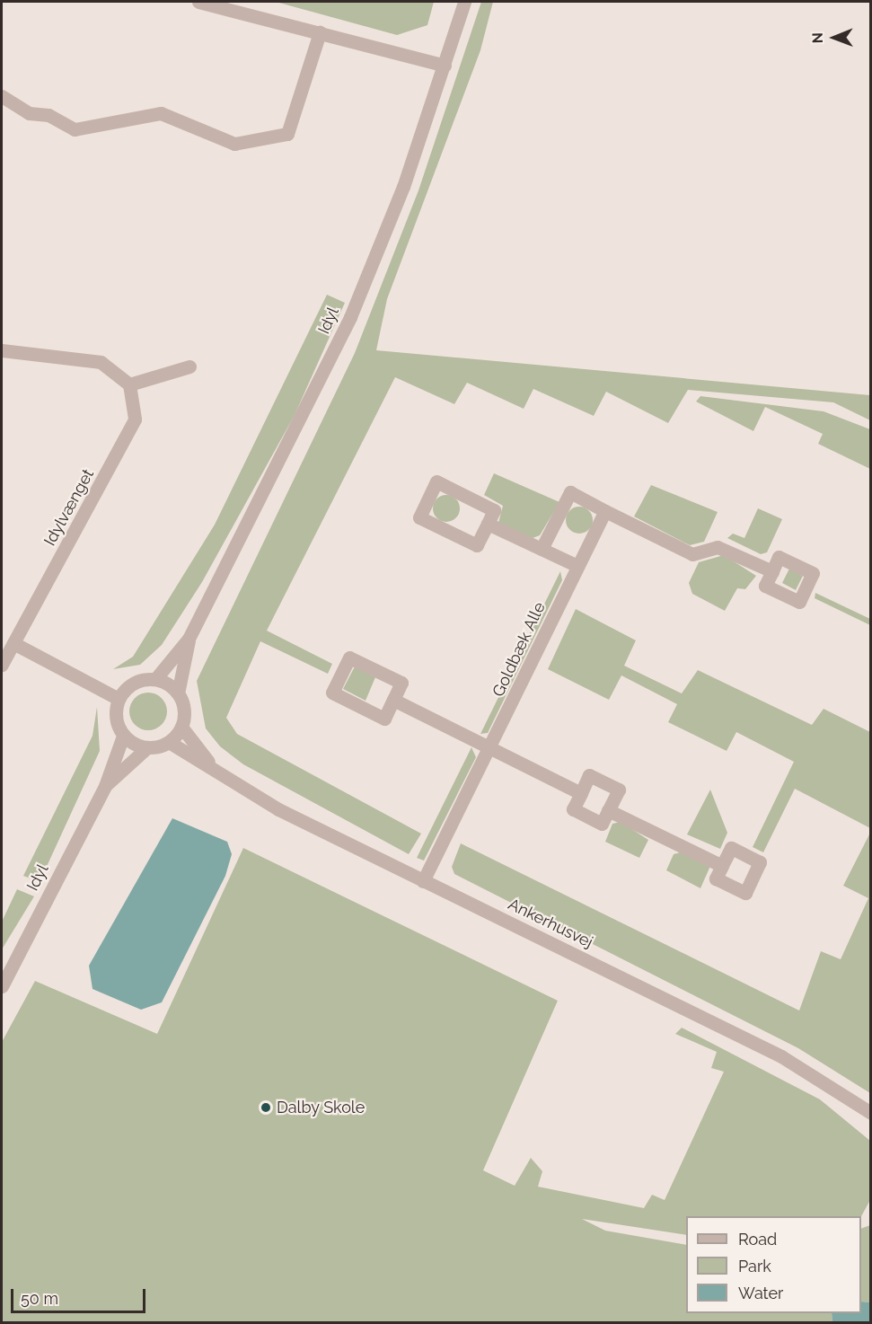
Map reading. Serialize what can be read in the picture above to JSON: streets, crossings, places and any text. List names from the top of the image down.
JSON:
{
  "streets": {
    "street": [
      "Idyl",
      "Idylvænget",
      "Goldbæk Alle",
      "Ankerhusvej"
    ]
  },
  "crossings": [
    ["Idyl", "Ankerhusvej"],
    ["Goldbæk Alle", "Ankerhusvej"]
  ],
  "places": ["Dalby Skole"],
  "legend": ["Road", "Park", "Water"],
  "scale_bar": "50 m",
  "north": "left"
}
